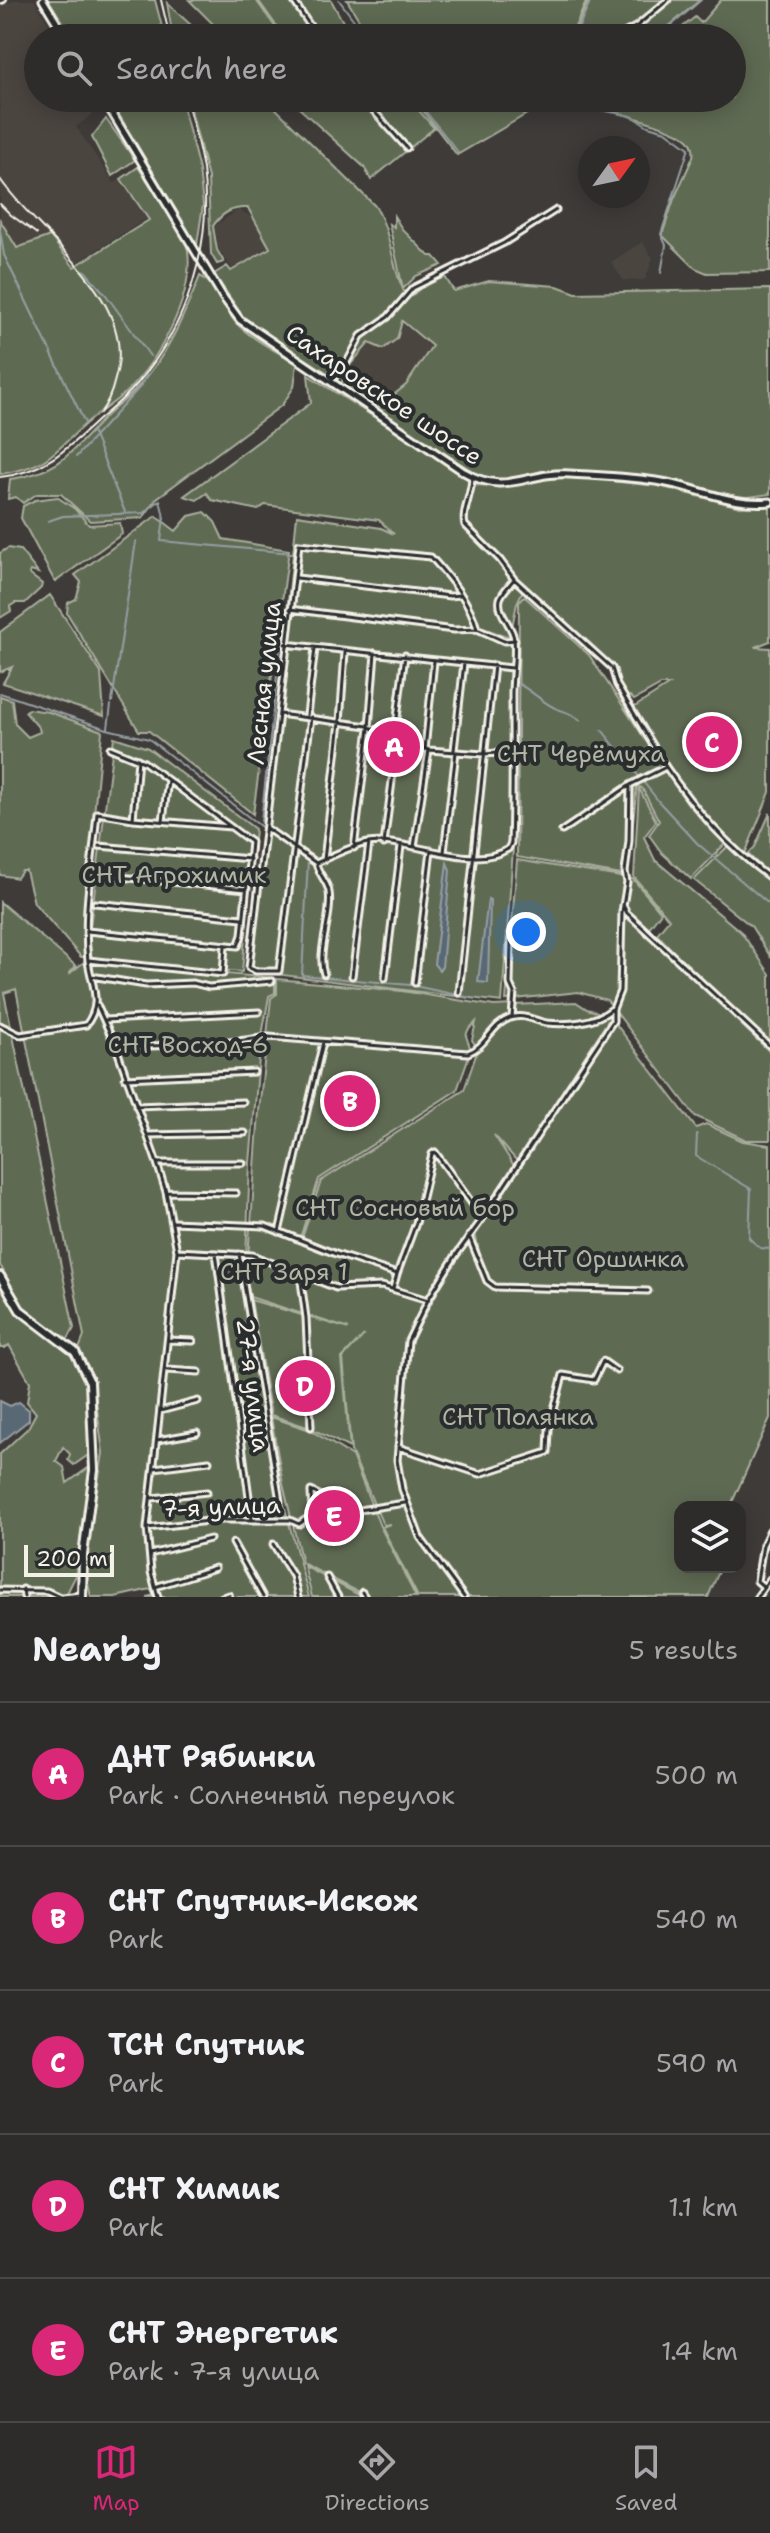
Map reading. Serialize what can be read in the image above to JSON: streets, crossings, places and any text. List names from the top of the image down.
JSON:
{
  "streets": {
    "main road": ["Сахаровское шоссе"],
    "street": ["Лесная улица", "27-я улица", "7-я улица"]
  },
  "crossings": [
    ["27-я улица", "7-я улица"]
  ],
  "parks": [
    "СНТ Черёмуха",
    "СНТ Агрохимик",
    "СНТ Восход-6",
    "СНТ Сосновый бор",
    "СНТ Оршинка",
    "СНТ Заря 1",
    "СНТ Полянка"
  ],
  "scale_bar": "200 m",
  "north": "top right",
  "page": {
    "search": "Search here",
    "pins": [
      "C",
      "A",
      "B",
      "D",
      "E"
    ],
    "scale": "200 m",
    "heading": ["Nearby", "5 results"],
    "list": [
      {
        "mark": "A",
        "name": "ДНТ Рябинки",
        "note": "Park · Солнечный переулок",
        "value": "500 m"
      },
      {
        "mark": "B",
        "name": "СНТ Спутник-Искож",
        "note": "Park",
        "value": "540 m"
      },
      {
        "mark": "C",
        "name": "ТСН Спутник",
        "note": "Park",
        "value": "590 m"
      },
      {
        "mark": "D",
        "name": "СНТ Химик",
        "note": "Park",
        "value": "1.1 km"
      },
      {
        "mark": "E",
        "name": "СНТ Энергетик",
        "note": "Park · 7-я улица",
        "value": "1.4 km"
      }
    ],
    "nav": ["Map", "Directions", "Saved"]
  }
}
